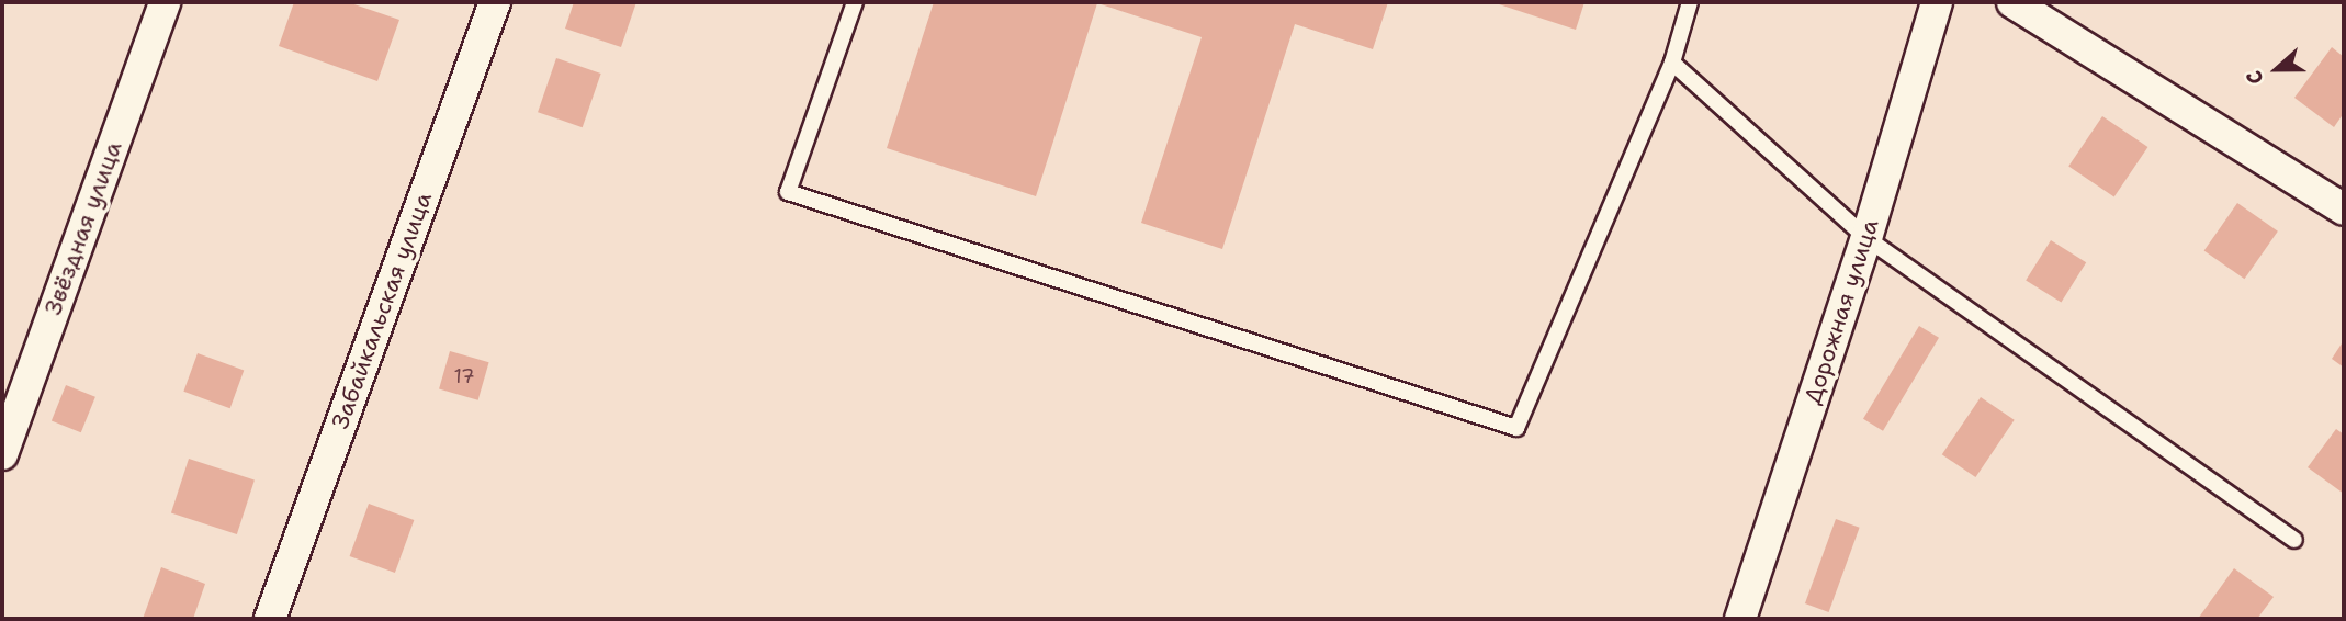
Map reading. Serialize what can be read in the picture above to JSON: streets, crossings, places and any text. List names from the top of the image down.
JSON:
{
  "streets": {
    "street": ["Звёздная улица", "Забайкальская улица", "Дорожная улица"]
  },
  "house_numbers": ["17"],
  "north": "left"
}
